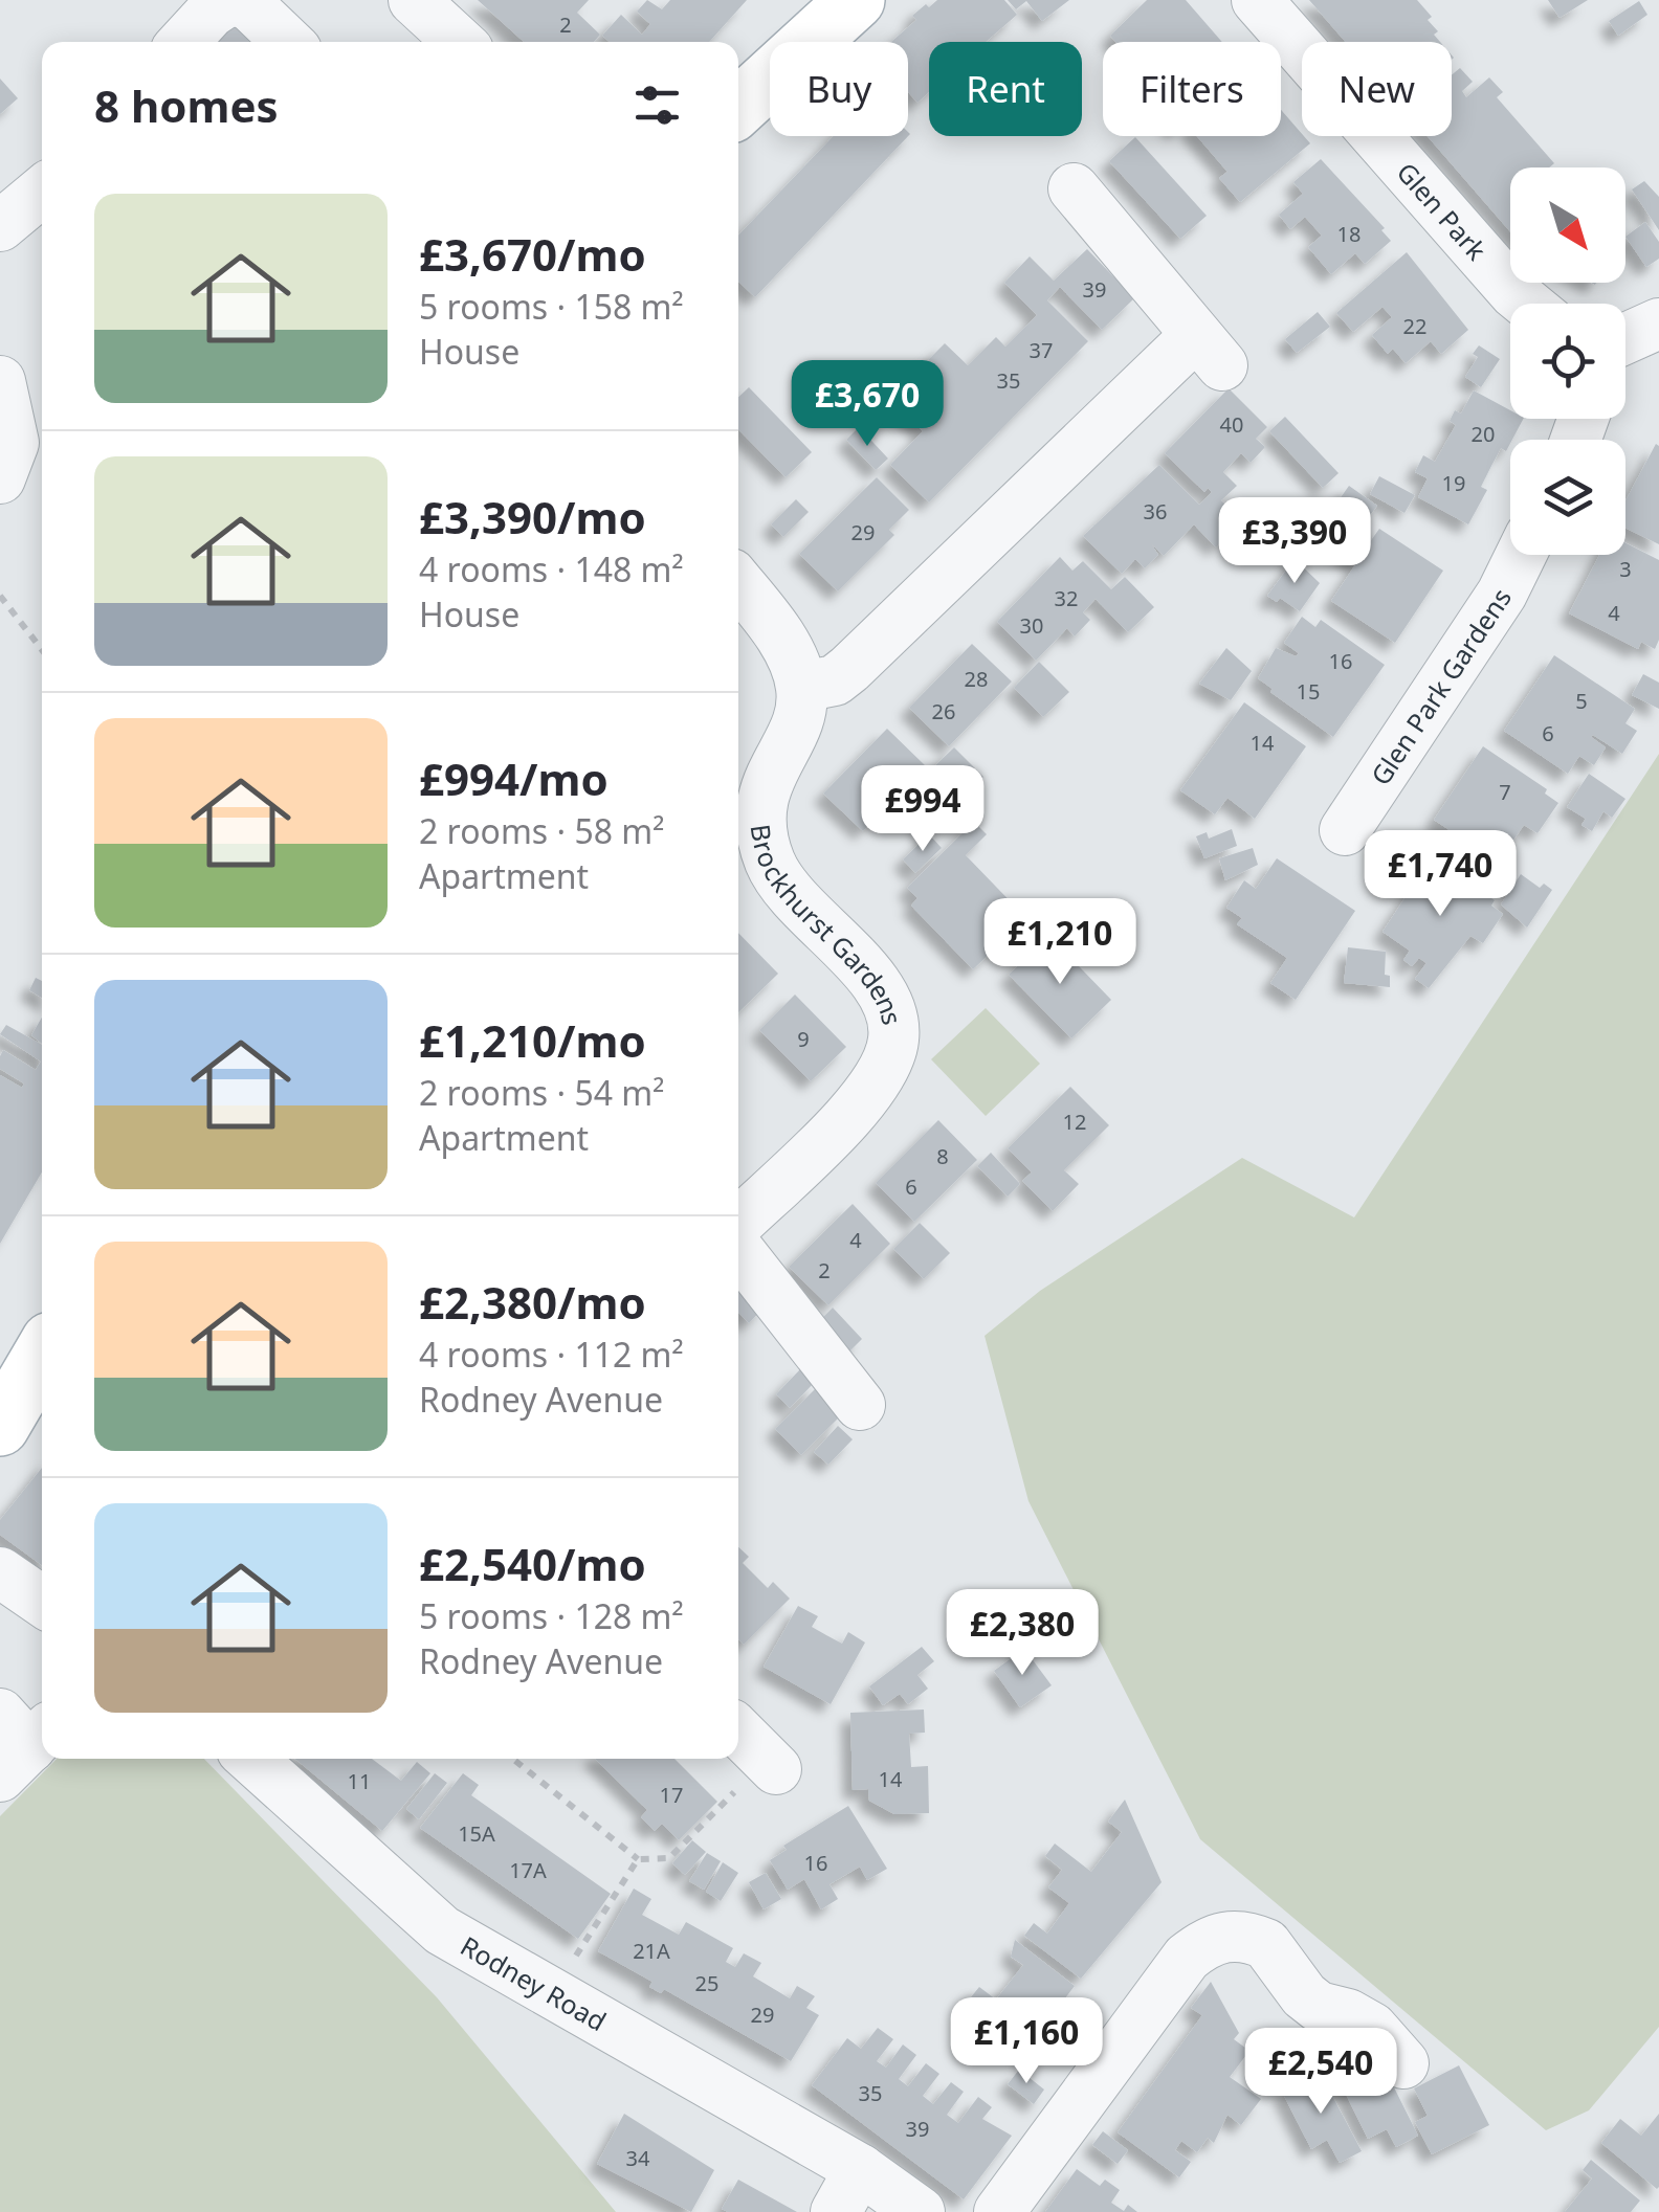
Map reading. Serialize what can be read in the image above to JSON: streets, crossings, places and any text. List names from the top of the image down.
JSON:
{
  "streets": {
    "street": [
      "Glen Park",
      "Glen Park Gardens",
      "Brockhurst Gardens",
      "Rodney Road"
    ]
  },
  "house_numbers": [
    "2",
    "18",
    "39",
    "22",
    "37",
    "35",
    "40",
    "20",
    "19",
    "36",
    "29",
    "3",
    "32",
    "4",
    "30",
    "16",
    "28",
    "15",
    "5",
    "26",
    "6",
    "14",
    "7",
    "9",
    "12",
    "8",
    "6",
    "4",
    "2",
    "14",
    "11",
    "17",
    "15A",
    "16",
    "17A",
    "21A",
    "25",
    "29",
    "35",
    "39",
    "34"
  ],
  "north": "bottom right",
  "page": {
    "chip": [
      "Buy",
      "Rent",
      "Filters",
      "New"
    ],
    "heading": "8 homes",
    "list": [
      {
        "name": "£3,670/mo",
        "note": "5 rooms · 158 m² · House"
      },
      {
        "name": "£3,390/mo",
        "note": "4 rooms · 148 m² · House"
      },
      {
        "name": "£994/mo",
        "note": "2 rooms · 58 m² · Apartment"
      },
      {
        "name": "£1,210/mo",
        "note": "2 rooms · 54 m² · Apartment"
      },
      {
        "name": "£2,380/mo",
        "note": "4 rooms · 112 m² · Rodney Avenue"
      },
      {
        "name": "£2,540/mo",
        "note": "5 rooms · 128 m² · Rodney Avenue"
      }
    ],
    "price": [
      "£3,670",
      "£3,390",
      "£994",
      "£1,740",
      "£1,210",
      "£2,380",
      "£1,160",
      "£2,540"
    ]
  }
}
